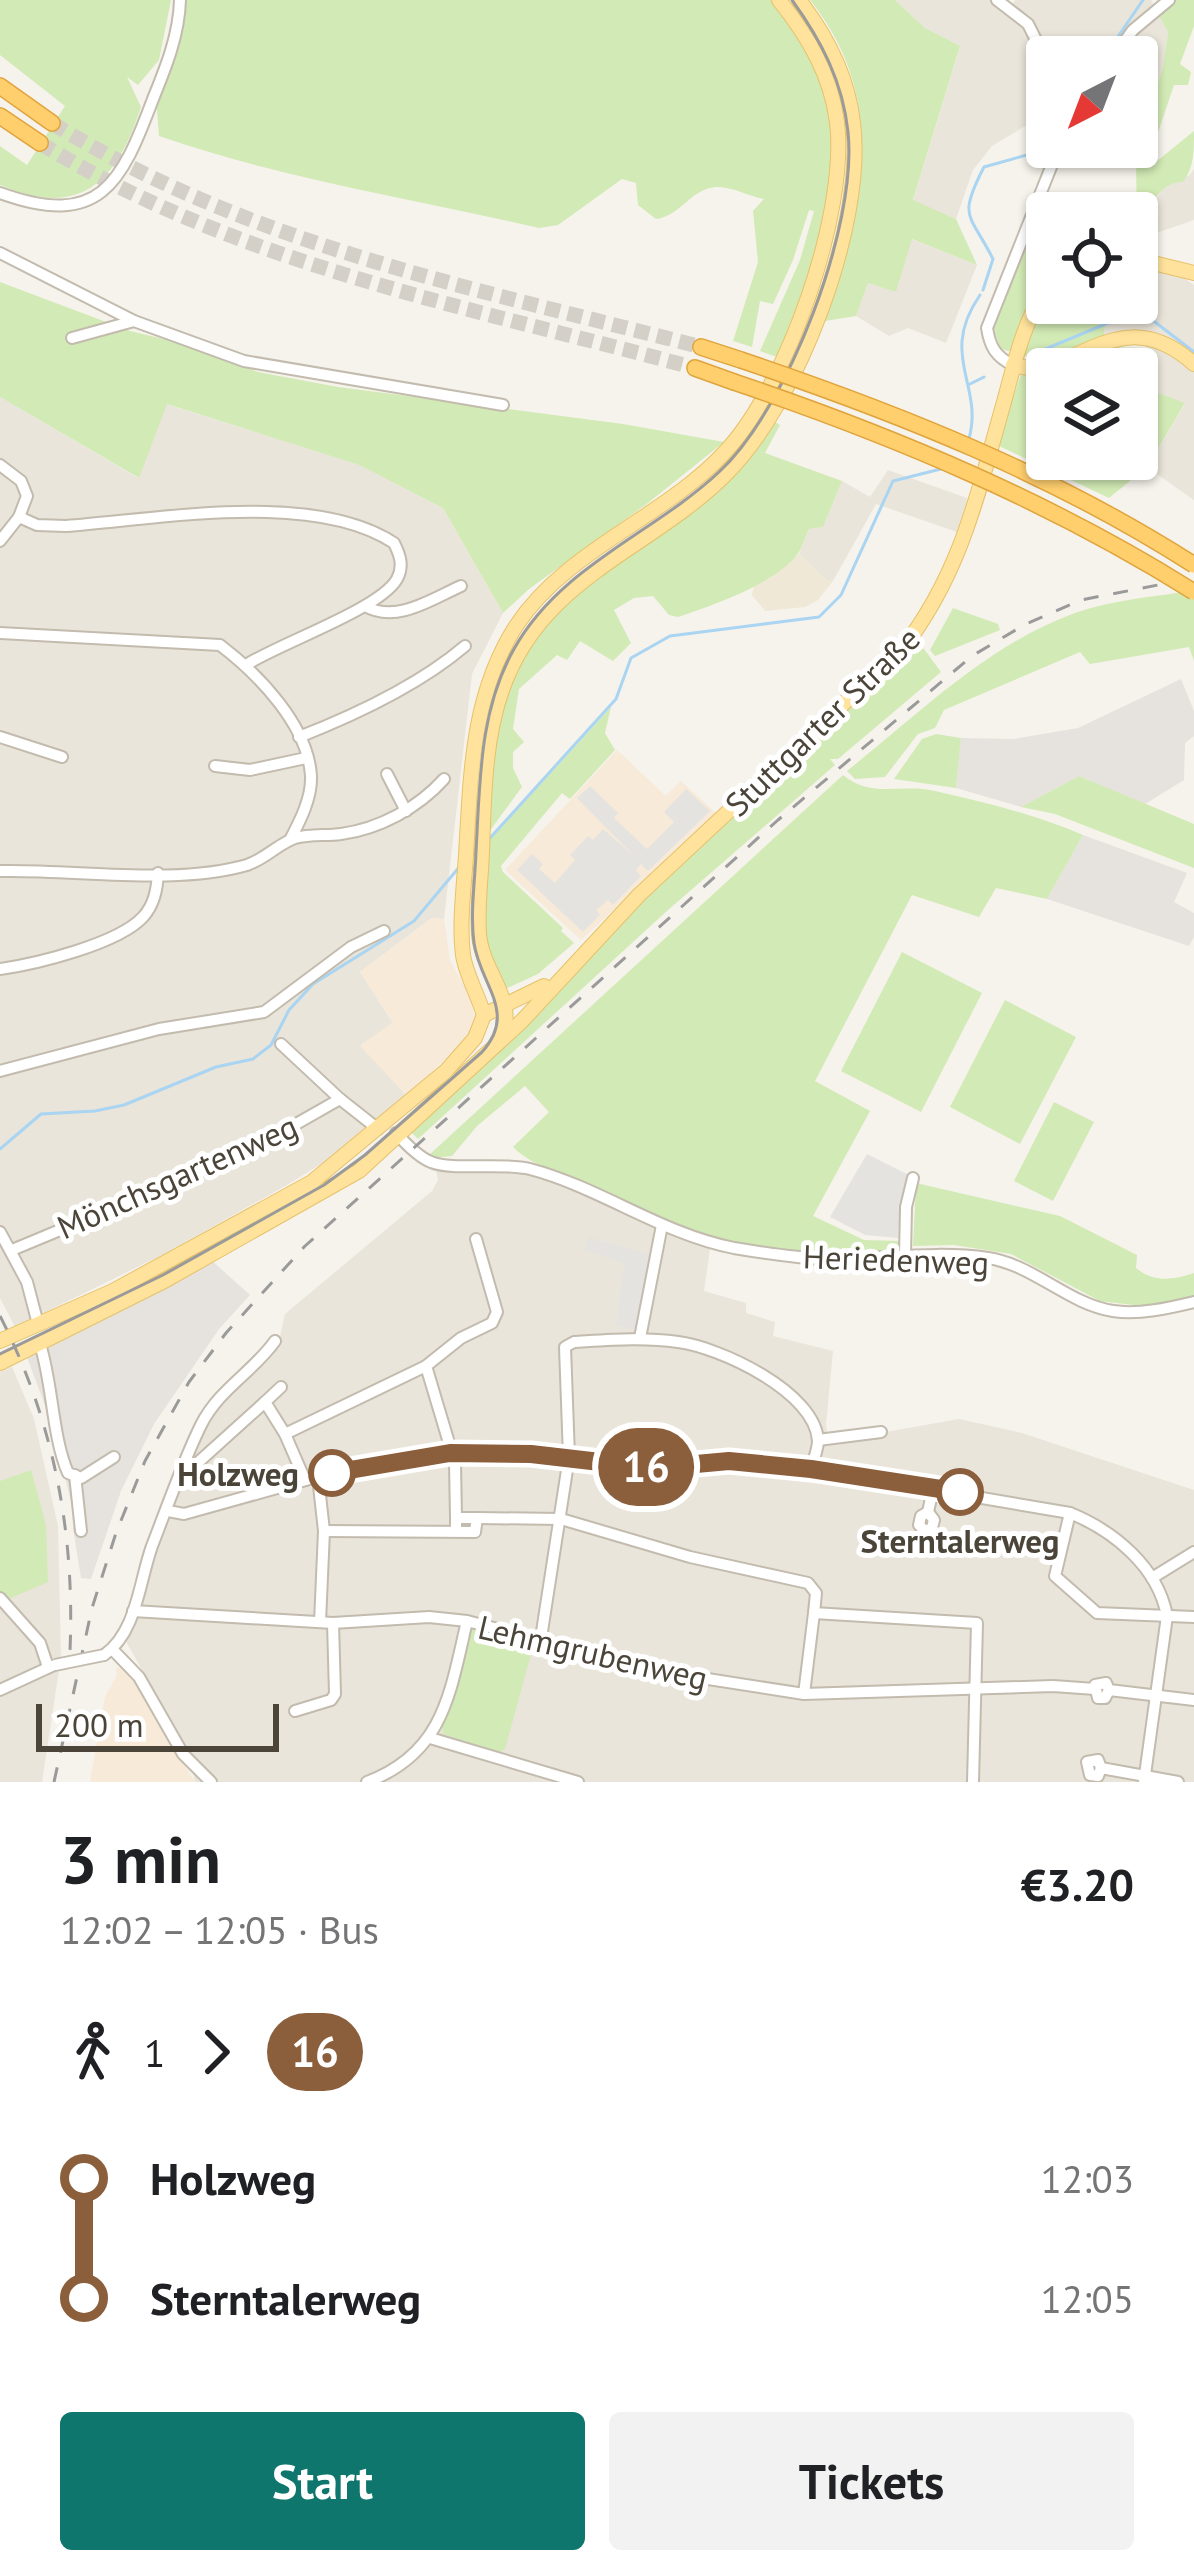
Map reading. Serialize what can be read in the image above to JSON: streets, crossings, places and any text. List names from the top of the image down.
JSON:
{
  "streets": {
    "main road": ["Stuttgarter Straße"],
    "street": ["Mönchsgartenweg", "Heriedenweg", "Lehmgrubenweg"]
  },
  "crossings": [
    ["Stuttgarter Straße", "Heriedenweg"],
    ["Mönchsgartenweg", "Heriedenweg"]
  ],
  "places": ["Holzweg", "Sterntalerweg"],
  "lines": ["bus line 16"],
  "scale_bar": "200 m",
  "north": "bottom left",
  "page": {
    "on_map": "16",
    "scale": "200 m",
    "heading": ["3 min", "12:02 – 12:05 · Bus", "€3.20"],
    "legs": ["1", "16"],
    "list": [
      {
        "name": "Holzweg",
        "value": "12:03"
      },
      {
        "name": "Sterntalerweg",
        "value": "12:05"
      }
    ],
    "buttons": ["Start", "Tickets"]
  }
}
